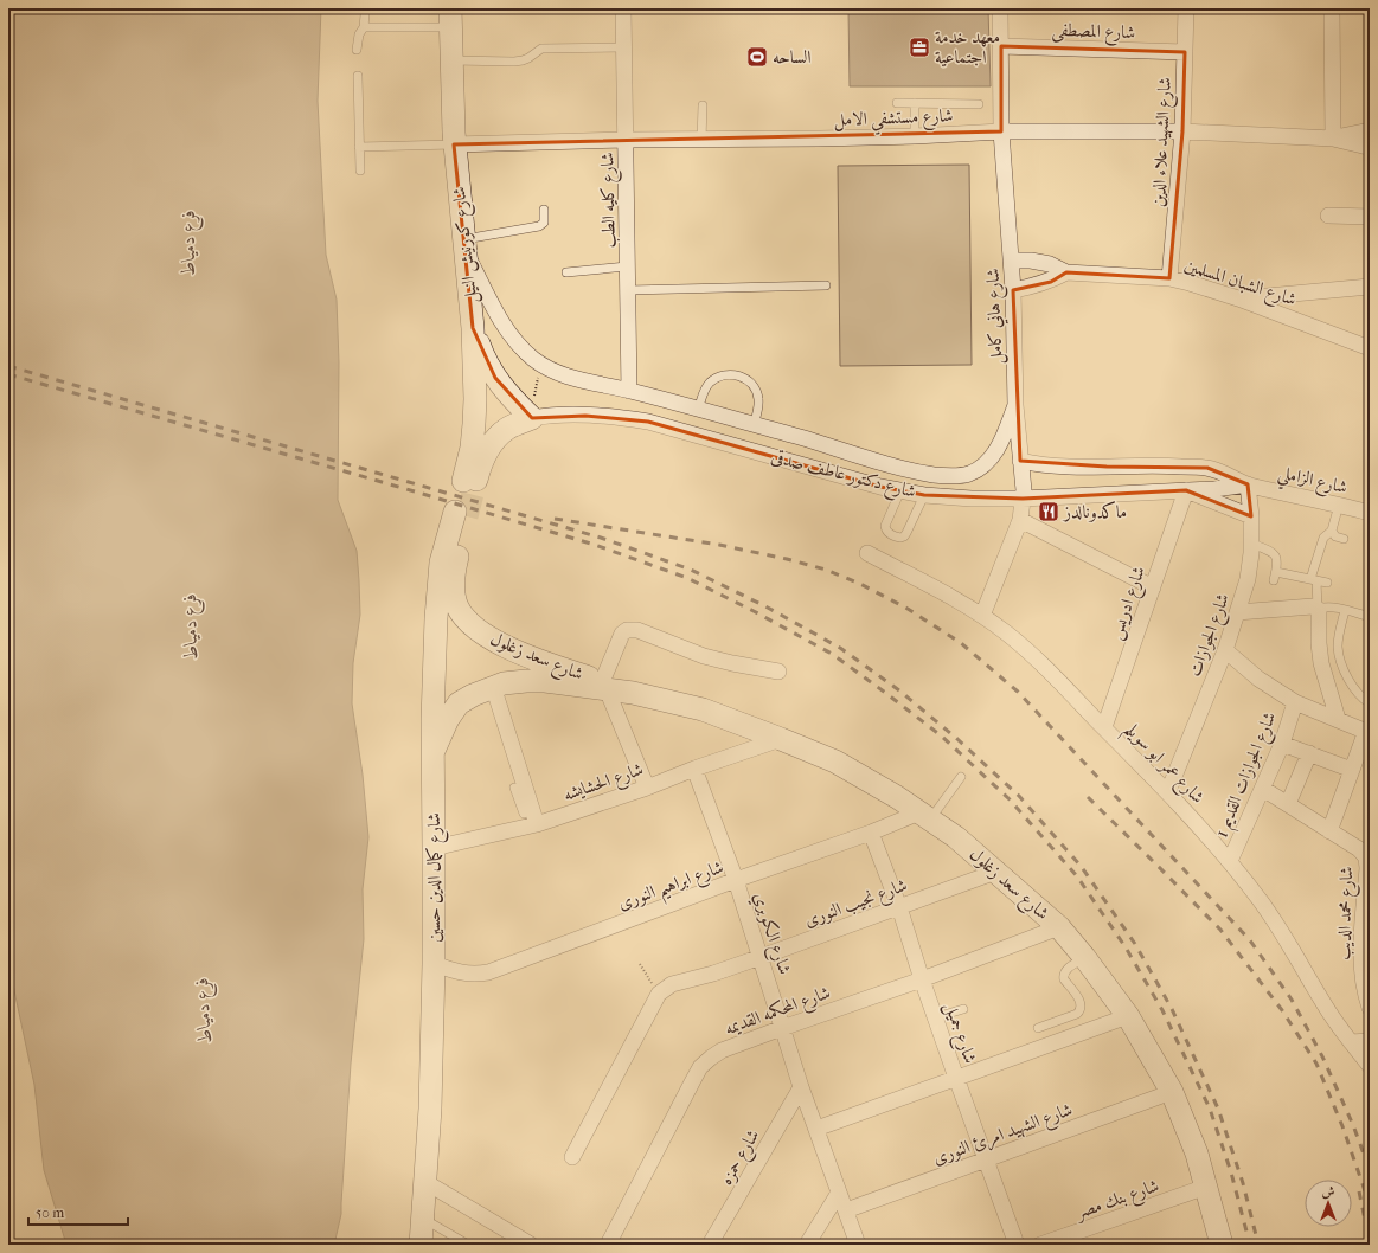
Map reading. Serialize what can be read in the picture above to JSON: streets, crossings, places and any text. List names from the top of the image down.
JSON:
{
  "streets": {
    "main road": [
      "شارع كورنيش النيل",
      "شارع دكتور عاطف صدقى",
      "شارع سعد زغلول",
      "شارع كمال الدين حسين"
    ],
    "street": [
      "شارع المصطفى",
      "شارع مستشفي الامل",
      "شارع الشهيد علاء الدين",
      "شارع كليه الطب",
      "شارع الشبان المسلمين",
      "شارع هاني كامل",
      "شارع الزاملي",
      "شارع ادريس",
      "شارع الجوازات",
      "شارع عمر ابو سويلم",
      "شارع الجوازات القديم 1",
      "شارع الحشايشه",
      "شارع ابراهيم النورى",
      "شارع نجيب النورى",
      "شارع محمد الديب",
      "شارع الكوبري",
      "شارع المحكمه القديمه",
      "شارع جميل",
      "شارع الشهيد امرئ النورى",
      "شارع حمزه",
      "شارع بنك مصر"
    ]
  },
  "crossings": [
    ["شارع المصطفى", "شارع الشهيد علاء الدين"],
    ["شارع المصطفى", "شارع هاني كامل"],
    ["شارع مستشفي الامل", "شارع الشهيد علاء الدين"],
    ["شارع مستشفي الامل", "شارع كليه الطب"],
    ["شارع مستشفي الامل", "شارع كورنيش النيل"],
    ["شارع مستشفي الامل", "شارع هاني كامل"],
    ["شارع الشهيد علاء الدين", "شارع الشبان المسلمين"],
    ["شارع كليه الطب", "شارع دكتور عاطف صدقى"],
    ["شارع كورنيش النيل", "شارع دكتور عاطف صدقى"],
    ["شارع الشبان المسلمين", "شارع هاني كامل"],
    ["شارع هاني كامل", "شارع دكتور عاطف صدقى"],
    ["شارع هاني كامل", "شارع عمر ابو سويلم"],
    ["شارع دكتور عاطف صدقى", "شارع الزاملي"],
    ["شارع دكتور عاطف صدقى", "شارع ادريس"],
    ["شارع دكتور عاطف صدقى", "شارع الجوازات"],
    ["شارع الزاملي", "شارع الجوازات"],
    ["شارع ادريس", "شارع عمر ابو سويلم"],
    ["شارع الجوازات", "شارع عمر ابو سويلم"],
    ["شارع سعد زغلول", "شارع الحشايشه"],
    ["شارع سعد زغلول", "شارع كمال الدين حسين"],
    ["شارع سعد زغلول", "شارع ابراهيم النورى"],
    ["شارع سعد زغلول", "شارع نجيب النورى"],
    ["شارع سعد زغلول", "شارع المحكمه القديمه"],
    ["شارع سعد زغلول", "شارع الشهيد امرئ النورى"],
    ["شارع سعد زغلول", "شارع بنك مصر"],
    ["شارع عمر ابو سويلم", "شارع الجوازات القديم 1"],
    ["شارع الجوازات القديم 1", "شارع محمد الديب"],
    ["شارع الحشايشه", "شارع كمال الدين حسين"],
    ["شارع الحشايشه", "شارع الكوبري"],
    ["شارع كمال الدين حسين", "شارع ابراهيم النورى"],
    ["شارع ابراهيم النورى", "شارع الكوبري"],
    ["شارع ابراهيم النورى", "شارع جميل"],
    ["شارع نجيب النورى", "شارع الكوبري"],
    ["شارع نجيب النورى", "شارع جميل"],
    ["شارع الكوبري", "شارع المحكمه القديمه"],
    ["شارع الكوبري", "شارع الشهيد امرئ النورى"],
    ["شارع الكوبري", "شارع حمزه"],
    ["شارع المحكمه القديمه", "شارع جميل"],
    ["شارع جميل", "شارع الشهيد امرئ النورى"]
  ],
  "water": ["فرع دمياط"],
  "places": {
    "office": ["معهد خدمة اجتماعية"],
    "sports": ["الساحه"],
    "restaurant": ["ماكدونالدز"]
  },
  "scale_bar": "50 m",
  "north": "top"
}
